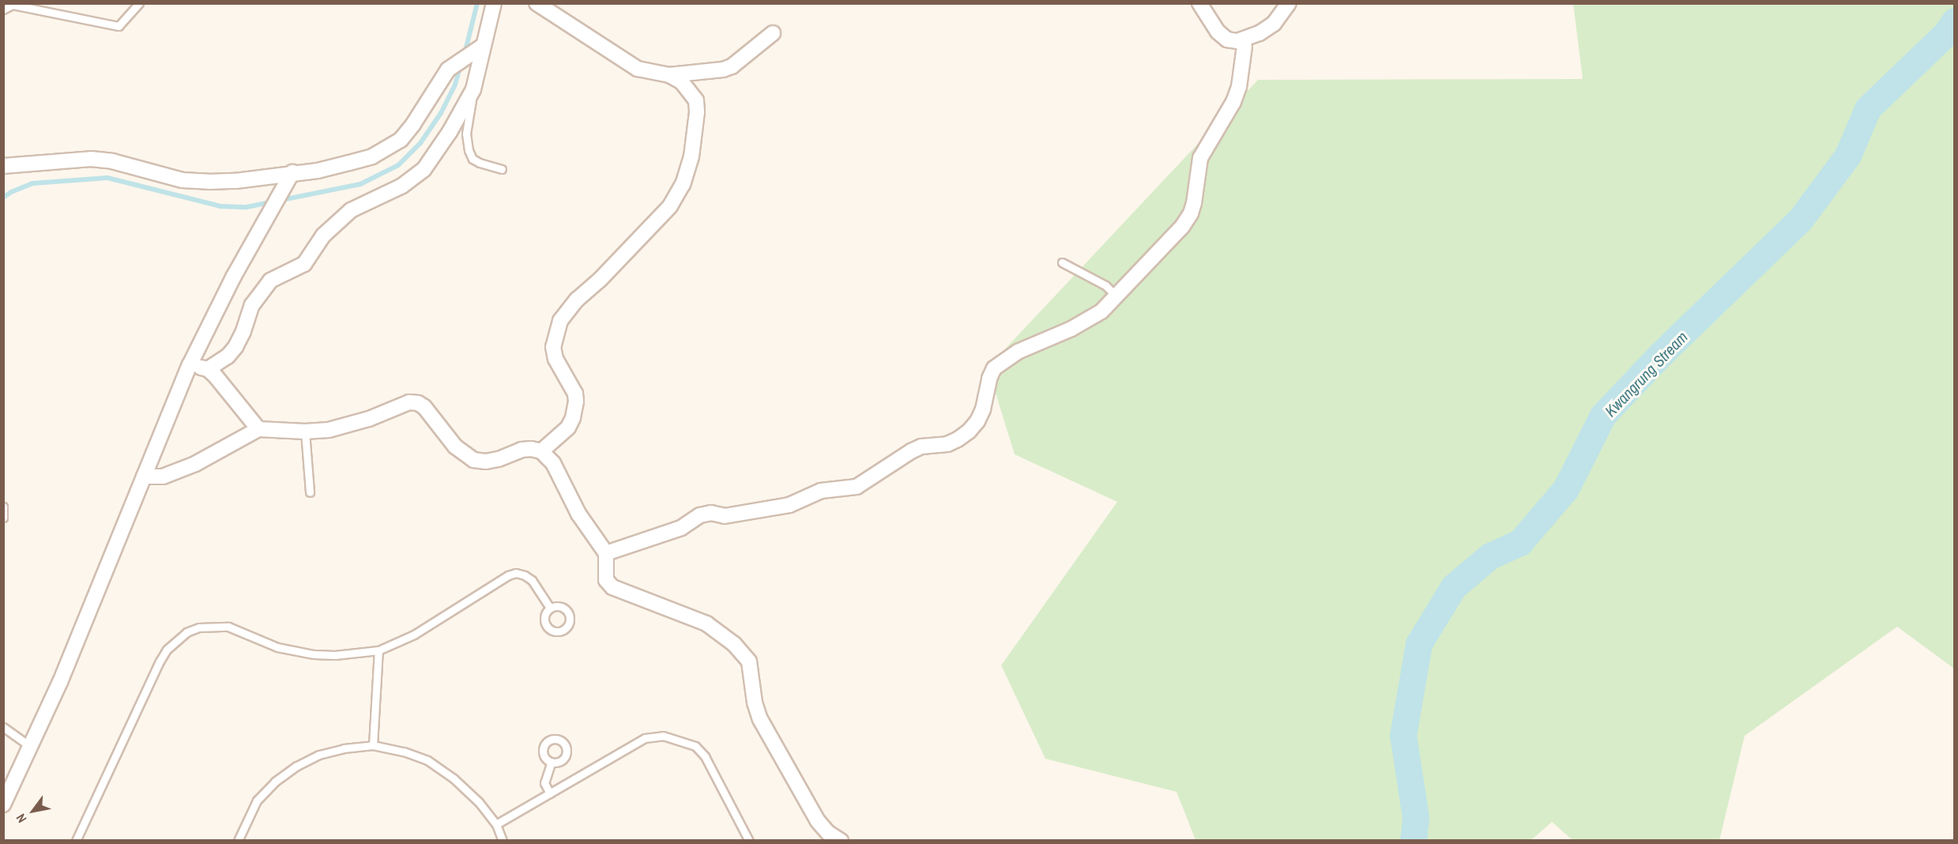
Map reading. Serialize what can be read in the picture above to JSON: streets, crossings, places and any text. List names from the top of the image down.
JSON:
{
  "water": ["Kwangrung Stream"],
  "north": "bottom left"
}
